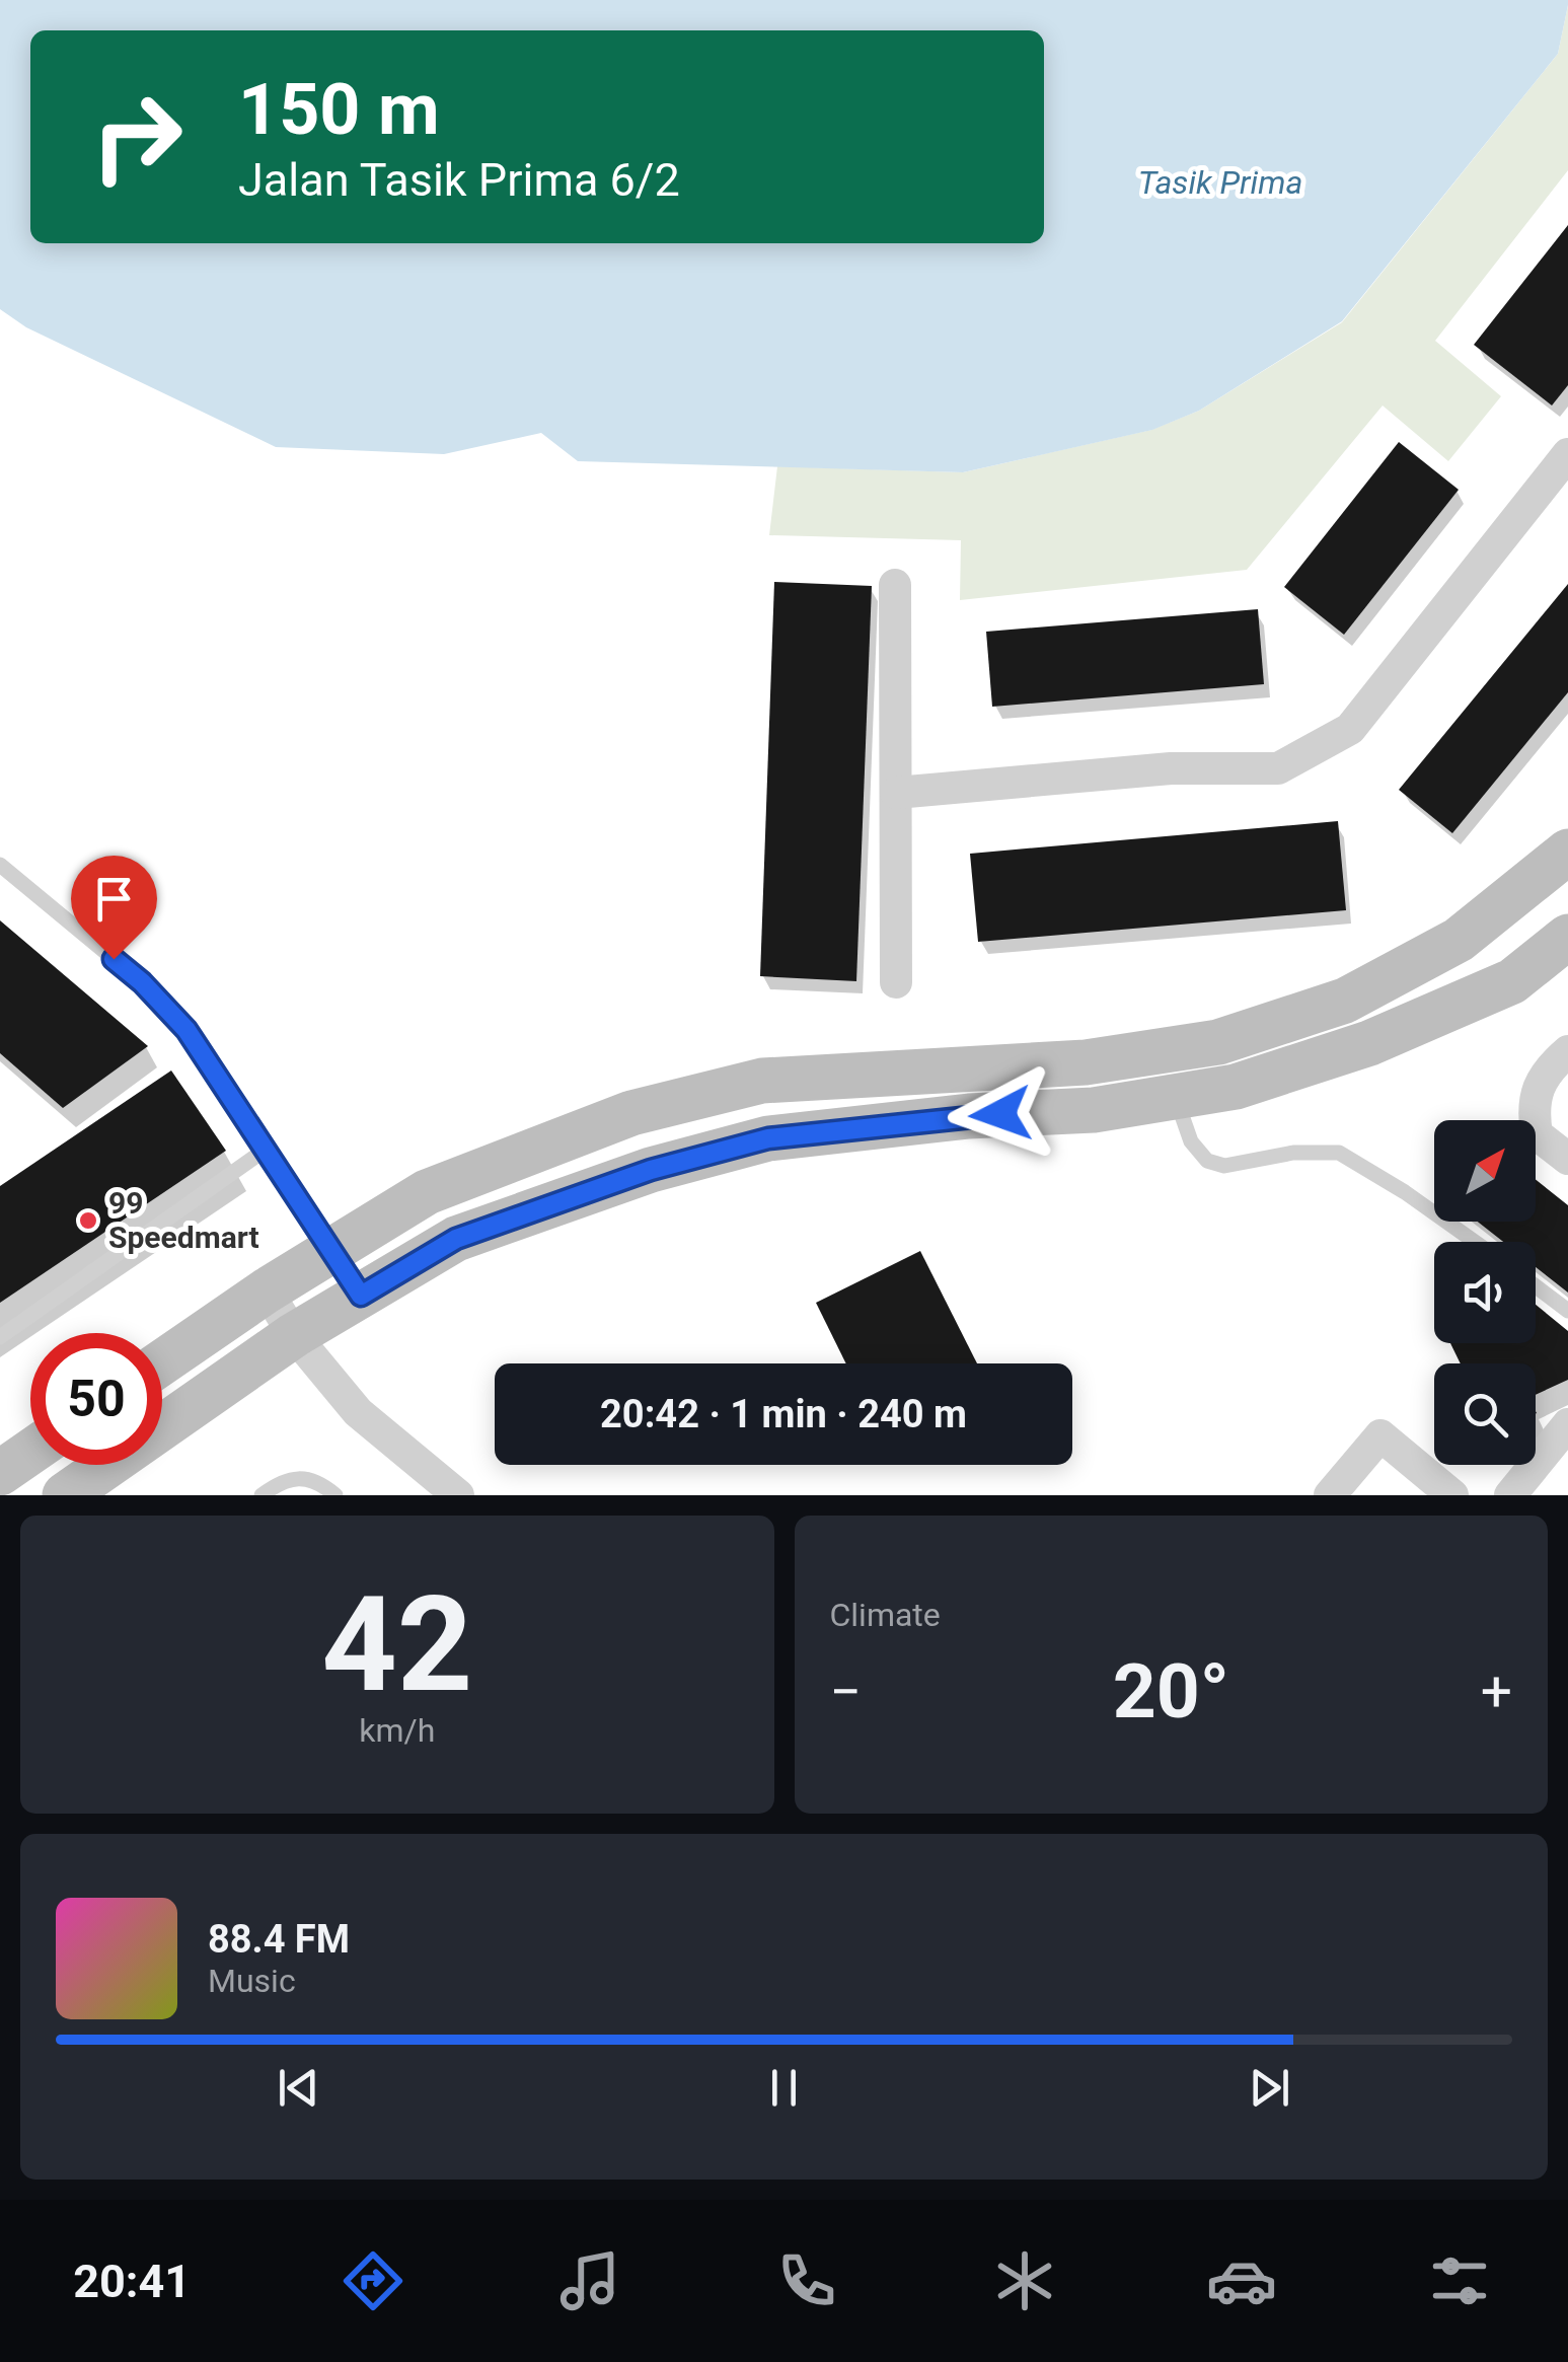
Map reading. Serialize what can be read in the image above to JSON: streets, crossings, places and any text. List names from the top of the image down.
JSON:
{
  "water": ["Tasik Prima"],
  "places": ["99 Speedmart"],
  "north": "top right",
  "page": {
    "turn": ["150 m", "Jalan Tasik Prima 6/2"],
    "limit": "50",
    "trip": "20:42 · 1 min · 240 m",
    "tile": [
      ["42", "km/h"],
      "Climate"
    ],
    "heat": ["−", "20°", "+"],
    "song": ["88.4 FM", "Music"],
    "tabs": "20:41"
  }
}
